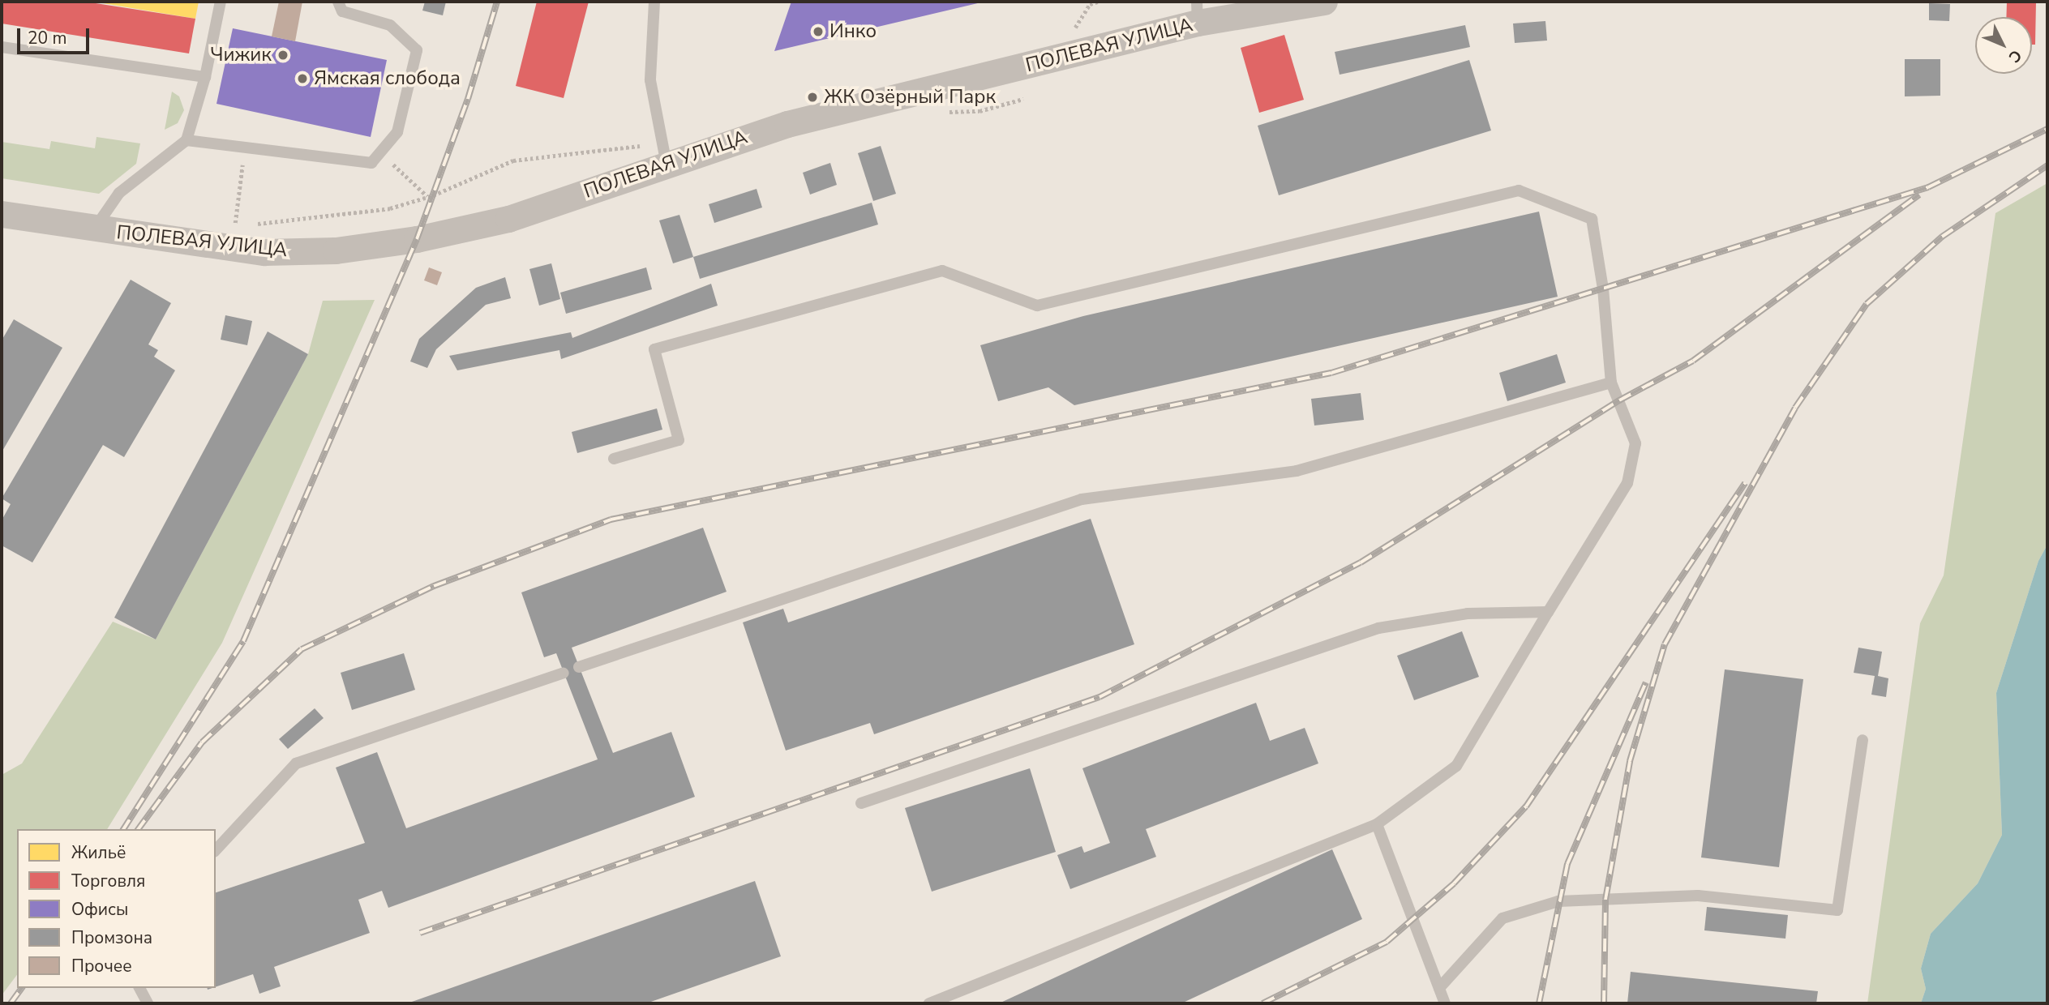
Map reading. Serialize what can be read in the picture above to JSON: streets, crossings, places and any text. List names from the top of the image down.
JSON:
{
  "streets": {
    "street": ["ПОЛЕВАЯ УЛИЦА"]
  },
  "places": [
    "Инко",
    "Чижик",
    "Ямская слобода",
    "ЖК Озёрный Парк"
  ],
  "legend": [
    "Жильё",
    "Торговля",
    "Офисы",
    "Промзона",
    "Прочее"
  ],
  "scale_bar": "20 m",
  "north": "bottom right"
}
